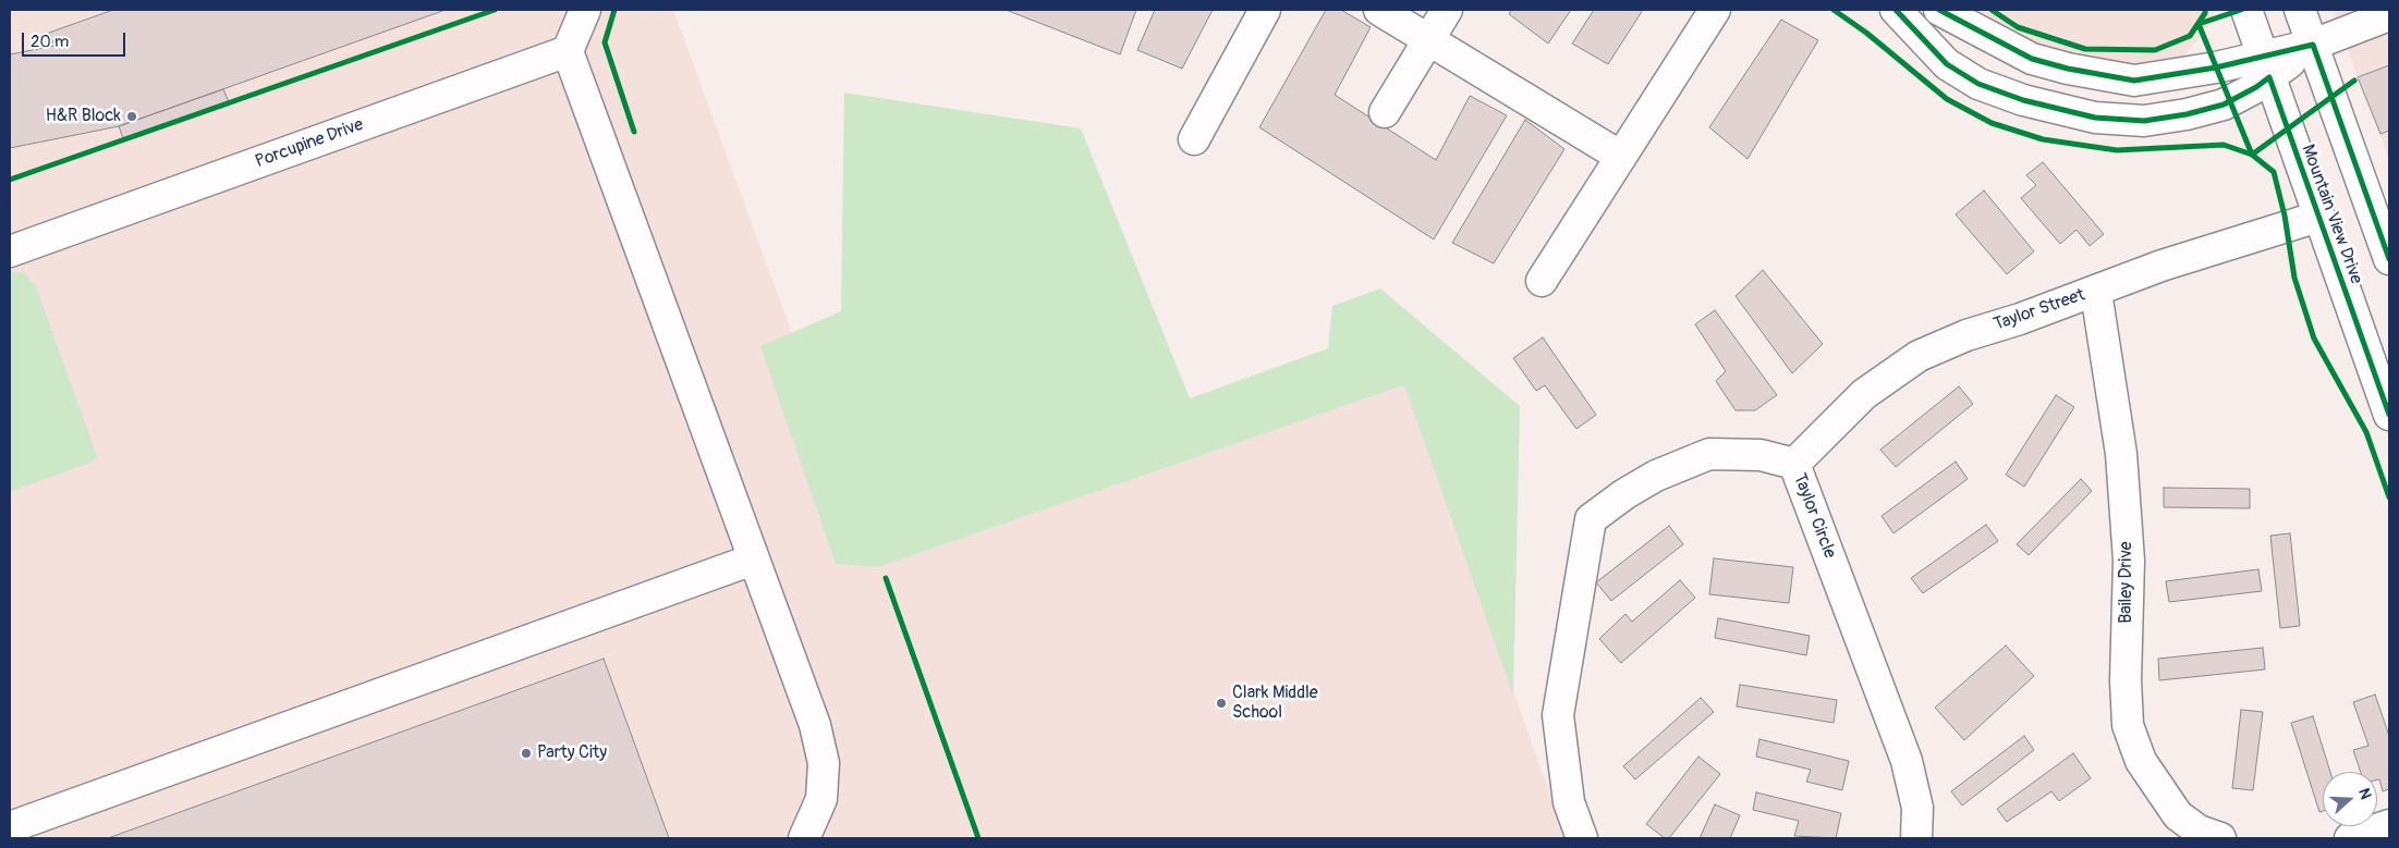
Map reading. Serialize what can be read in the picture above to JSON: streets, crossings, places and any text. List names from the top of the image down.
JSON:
{
  "streets": {
    "street": [
      "Porcupine Drive",
      "Mountain View Drive",
      "Taylor Street",
      "Taylor Circle",
      "Bailey Drive"
    ]
  },
  "crossings": [
    ["Mountain View Drive", "Taylor Street"],
    ["Taylor Street", "Taylor Circle"],
    ["Taylor Street", "Bailey Drive"]
  ],
  "places": ["H&R Block", "Clark Middle School", "Party City"],
  "scale_bar": "20 m",
  "north": "right"
}
